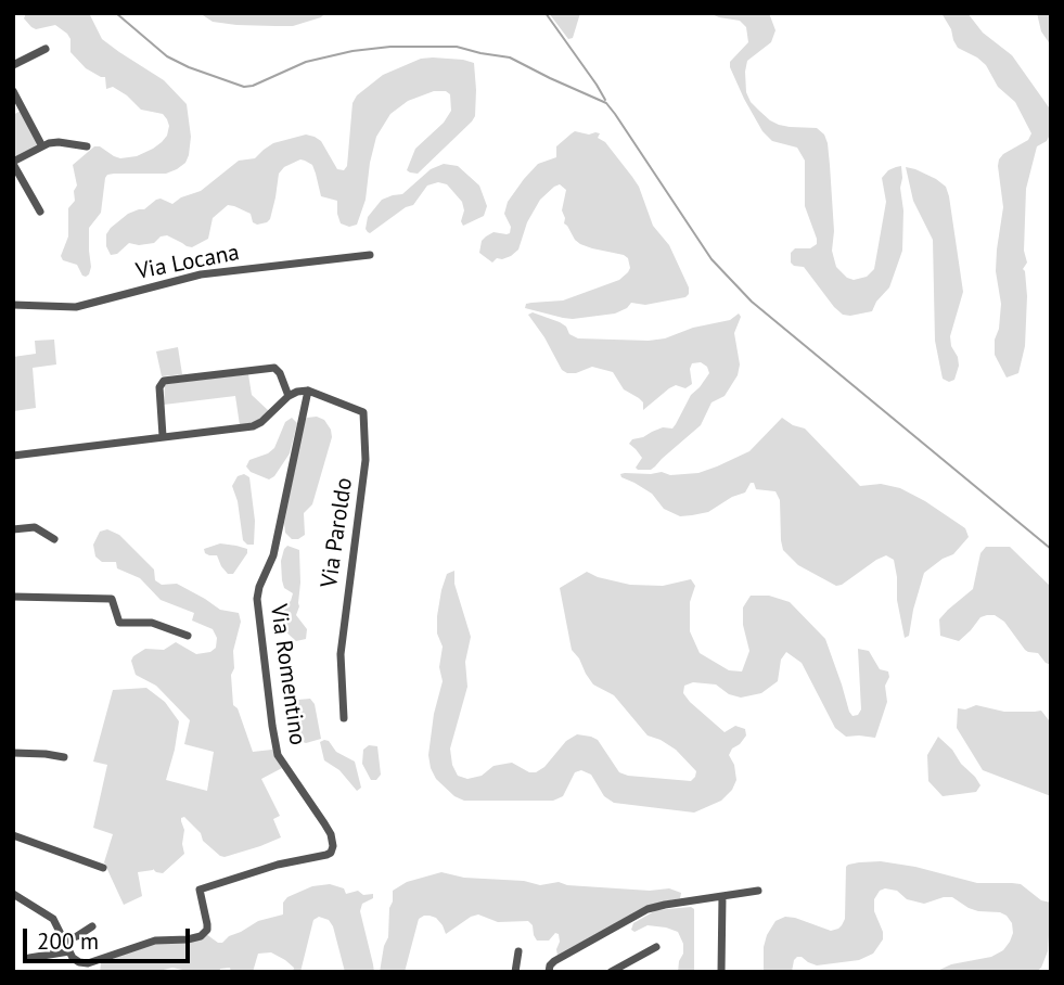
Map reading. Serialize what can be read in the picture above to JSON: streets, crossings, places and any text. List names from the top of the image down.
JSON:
{
  "streets": {
    "street": ["Via Locana", "Via Paroldo", "Via Romentino"]
  },
  "crossings": [
    ["Via Paroldo", "Via Romentino"]
  ],
  "scale_bar": "200 m"
}
